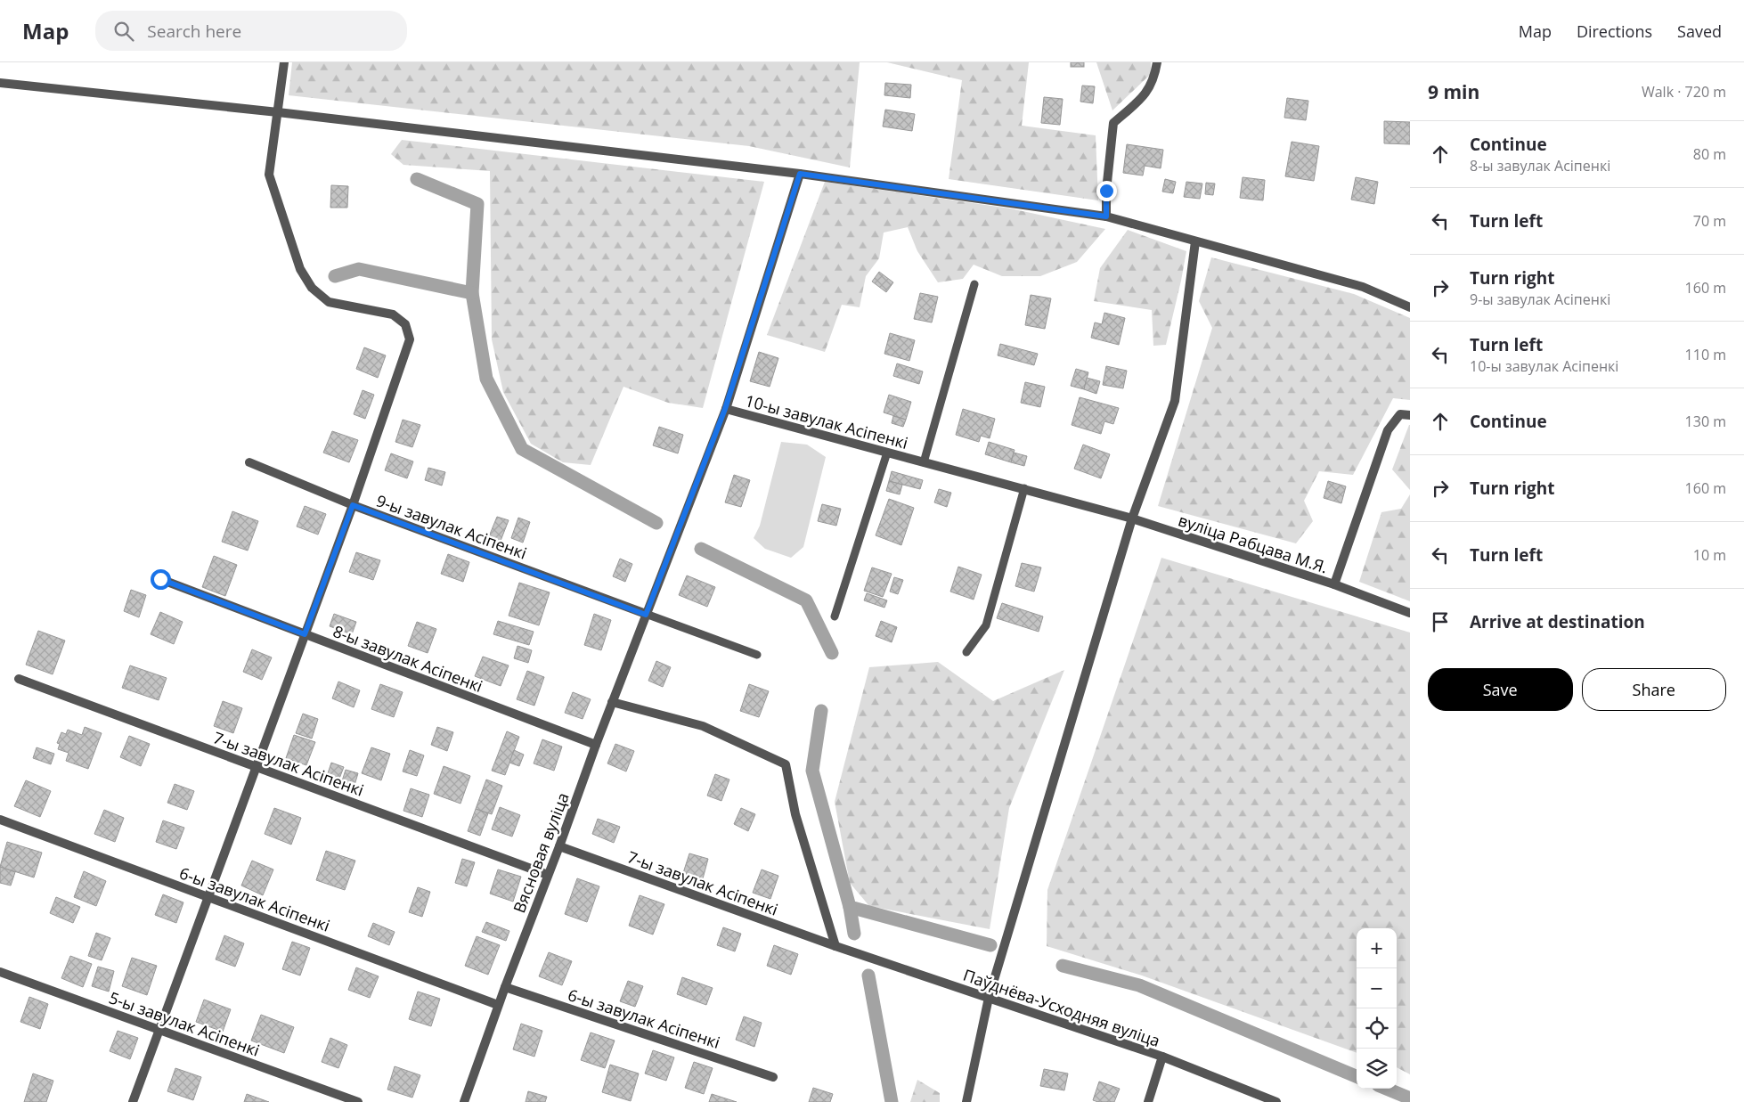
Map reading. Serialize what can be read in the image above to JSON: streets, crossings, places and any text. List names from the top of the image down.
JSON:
{
  "streets": {
    "street": [
      "10-ы завулак Асіпенкі",
      "9-ы завулак Асіпенкі",
      "вуліца Рабцава М.Я.",
      "8-ы завулак Асіпенкі",
      "7-ы завулак Асіпенкі",
      "Вясновая вуліца",
      "6-ы завулак Асіпенкі",
      "Паўднёва-Усходняя вуліца",
      "5-ы завулак Асіпенкі"
    ]
  },
  "crossings": [
    ["10-ы завулак Асіпенкі", "9-ы завулак Асіпенкі"],
    ["10-ы завулак Асіпенкі", "вуліца Рабцава М.Я."],
    ["10-ы завулак Асіпенкі", "Вясновая вуліца"],
    ["9-ы завулак Асіпенкі", "Вясновая вуліца"],
    ["8-ы завулак Асіпенкі", "Вясновая вуліца"],
    ["7-ы завулак Асіпенкі", "Вясновая вуліца"],
    ["7-ы завулак Асіпенкі", "Паўднёва-Усходняя вуліца"],
    ["Вясновая вуліца", "6-ы завулак Асіпенкі"]
  ],
  "page": {
    "header": "Map",
    "search": "Search here",
    "nav": ["Map", "Directions", "Saved"],
    "heading": ["9 min", "Walk · 720 m"],
    "list": [
      ["Continue", "8-ы завулак Асіпенкі", "80 m"],
      ["Turn left", "70 m"],
      ["Turn right", "9-ы завулак Асіпенкі", "160 m"],
      ["Turn left", "10-ы завулак Асіпенкі", "110 m"],
      ["Continue", "130 m"],
      ["Turn right", "160 m"],
      ["Turn left", "10 m"],
      "Arrive at destination"
    ],
    "buttons": ["Save", "Share"],
    "map_buttons": ["+", "−"]
  }
}
